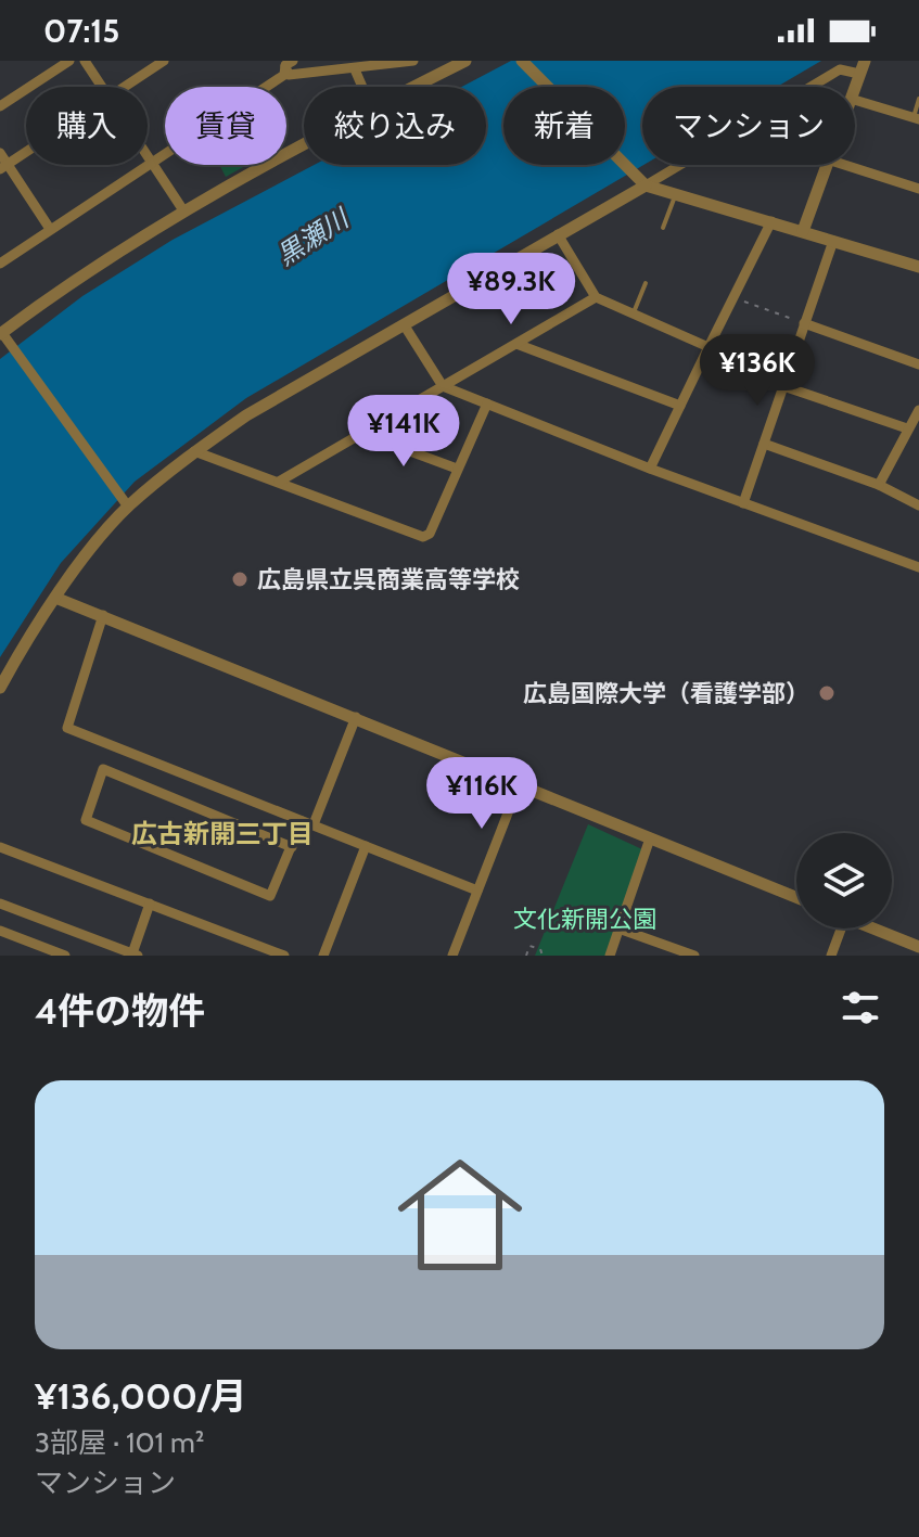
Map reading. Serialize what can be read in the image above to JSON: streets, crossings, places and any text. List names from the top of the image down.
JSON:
{
  "districts": ["広古新開三丁目"],
  "water": ["黒瀬川"],
  "parks": ["文化新開公園"],
  "places": ["広島県立呉商業高等学校", "広島国際大学（看護学部）"],
  "page": {
    "status": "07:15",
    "chip": [
      "購入",
      "賃貸",
      "絞り込み",
      "新着",
      "マンション"
    ],
    "price": [
      "¥89.3K",
      "¥136K",
      "¥141K",
      "¥116K"
    ],
    "heading": "4件の物件",
    "list": [
      {
        "name": "¥136,000/月",
        "note": "3部屋 · 101 m² · マンション"
      }
    ]
  }
}
